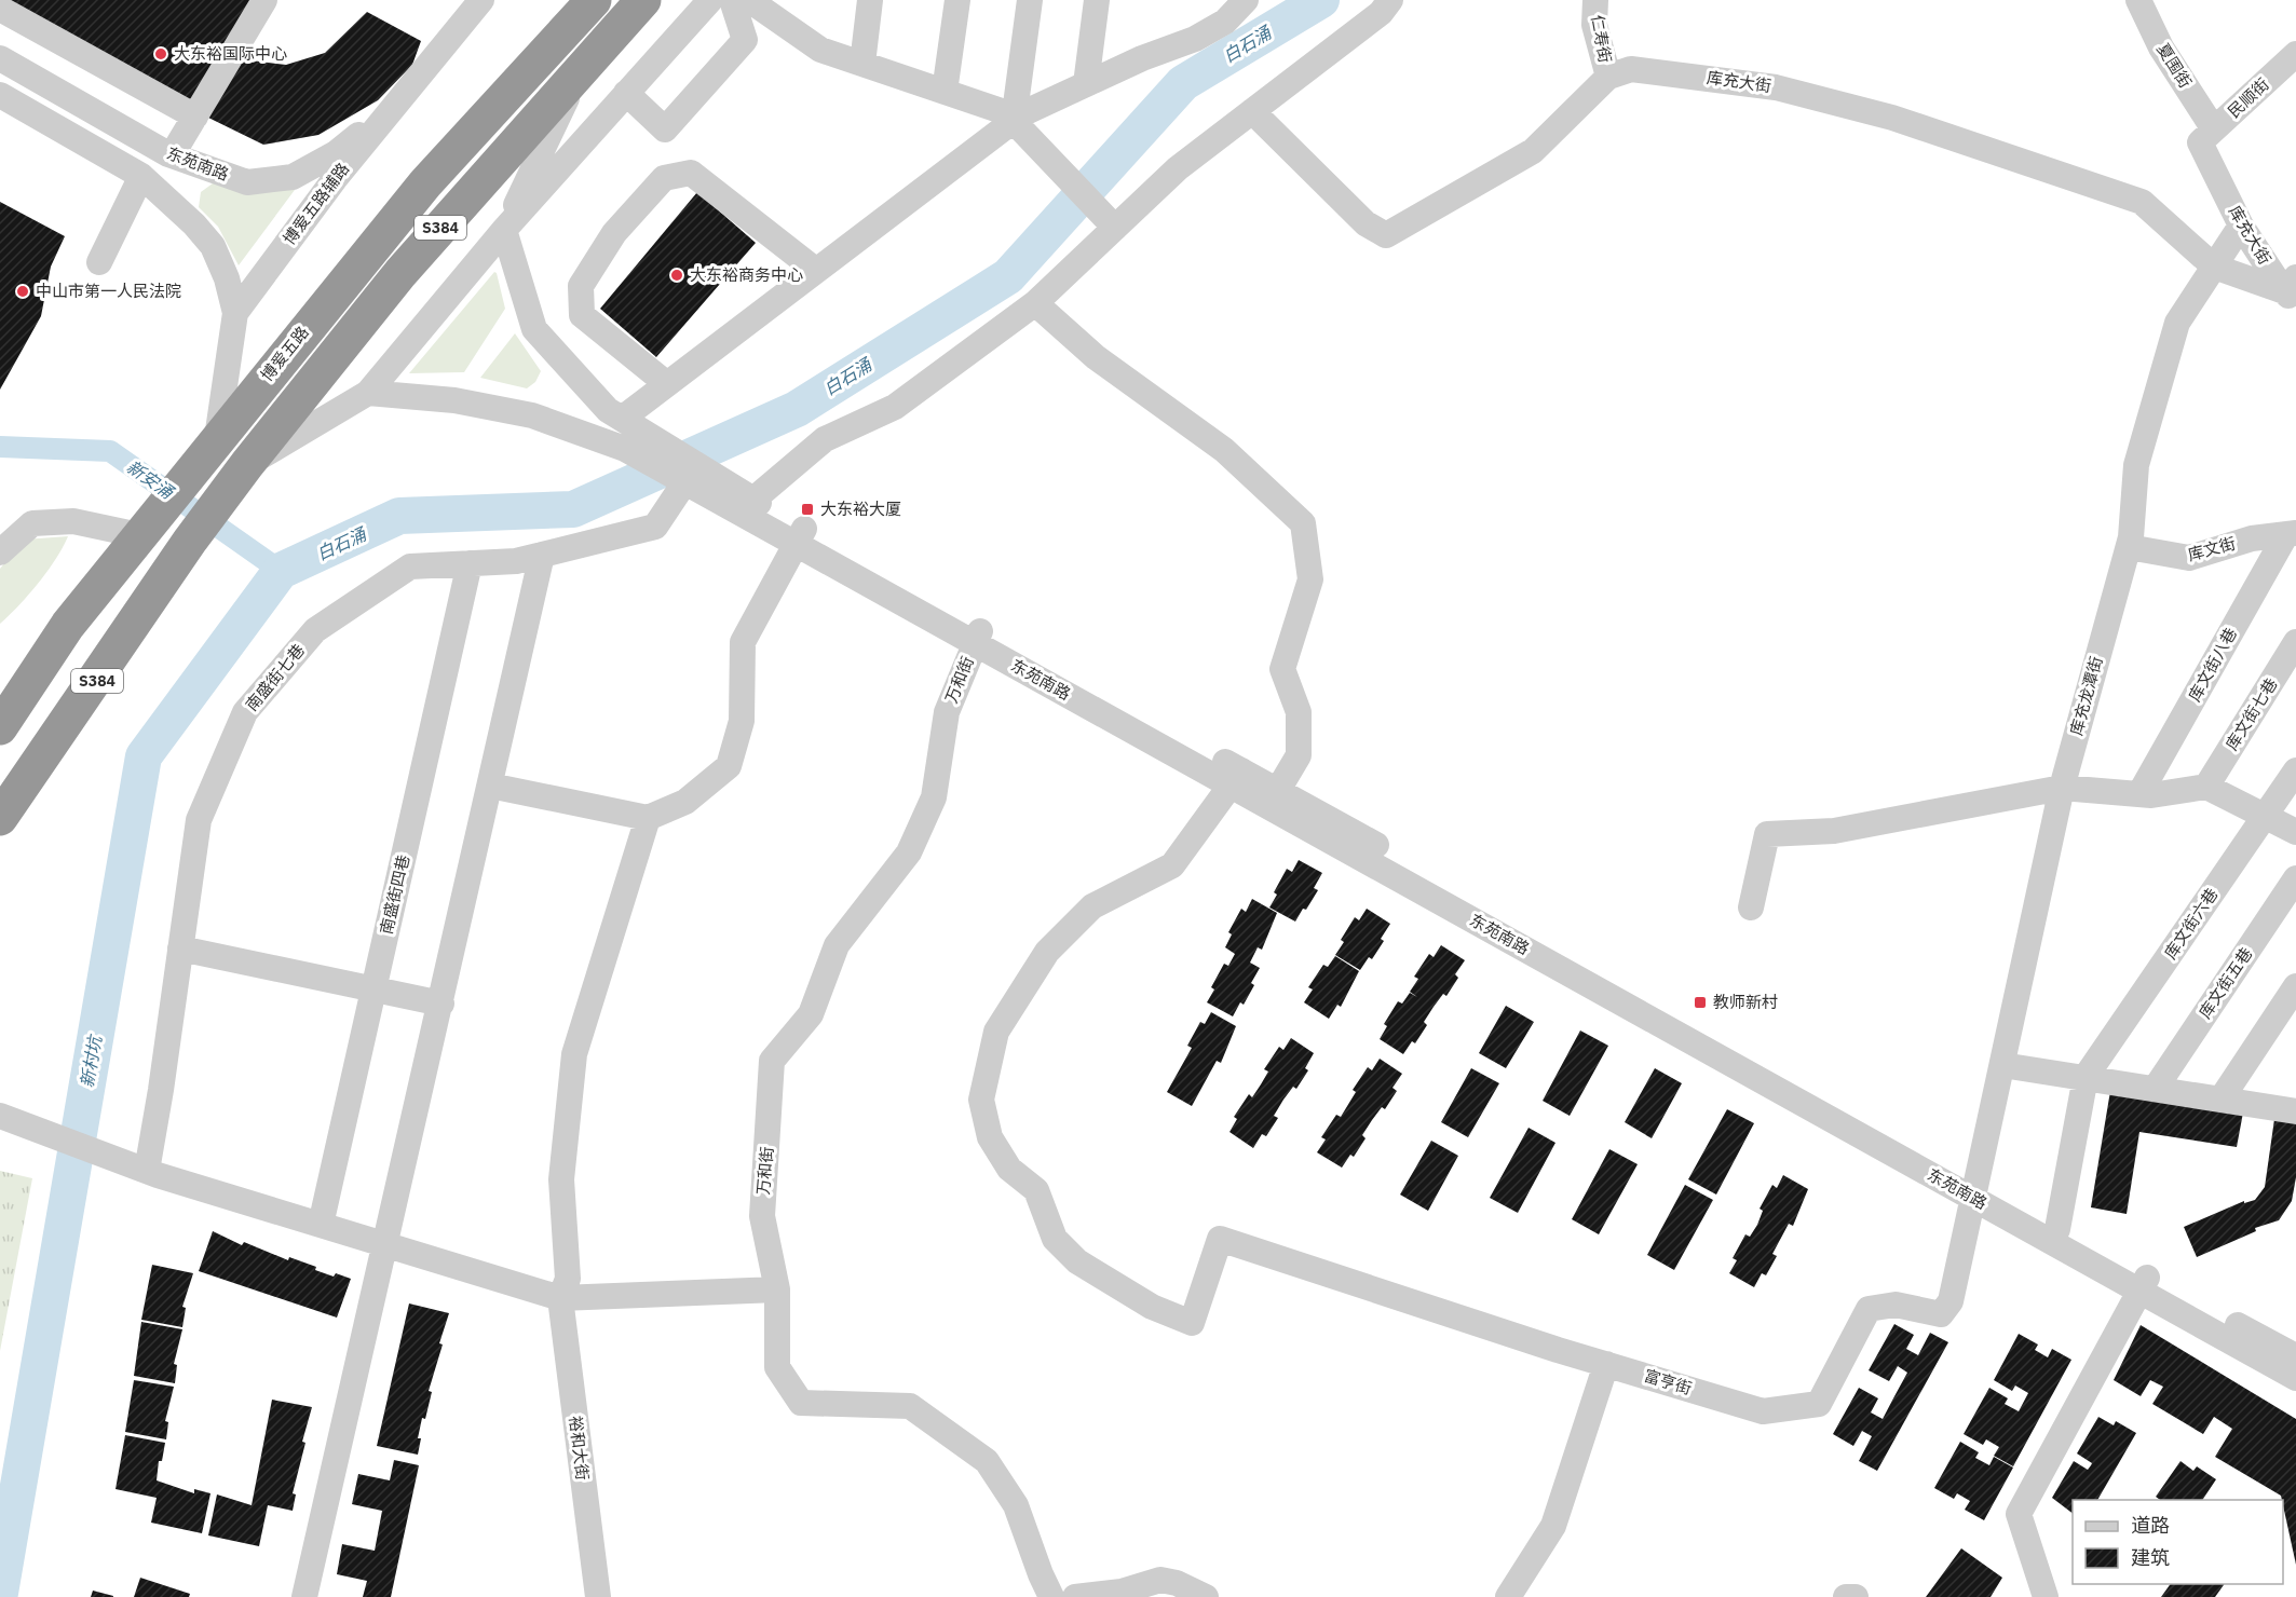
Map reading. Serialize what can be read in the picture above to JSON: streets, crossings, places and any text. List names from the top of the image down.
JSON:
{
  "streets": {
    "highway": ["S384", "博爱五路"],
    "street": [
      "仁寿街",
      "夏围街",
      "库充大街",
      "民顺街",
      "东苑南路",
      "博爱五路辅路",
      "库文街",
      "库文街八巷",
      "南盛街七巷",
      "万和街",
      "库充龙潭街",
      "库文街七巷",
      "南盛街四巷",
      "库文街六巷",
      "库文街五巷",
      "富亨街",
      "裕和大街"
    ]
  },
  "crossings": [
    ["仁寿街", "库充大街"],
    ["夏围街", "库充大街"],
    ["夏围街", "民顺街"],
    ["库充大街", "民顺街"],
    ["库充大街", "库充龙潭街"],
    ["东苑南路", "博爱五路辅路"],
    ["东苑南路", "南盛街七巷"],
    ["东苑南路", "万和街"],
    ["东苑南路", "库充龙潭街"],
    ["东苑南路", "富亨街"],
    ["博爱五路辅路", "博爱五路"],
    ["库文街", "库文街八巷"],
    ["库文街", "库充龙潭街"],
    ["南盛街七巷", "南盛街四巷"],
    ["库充龙潭街", "富亨街"]
  ],
  "water": ["白石涌", "新安涌", "新村坑"],
  "places": {
    "other": ["大东裕国际中心", "大东裕商务中心", "中山市第一人民法院"],
    "transit": ["大东裕大厦", "教师新村"]
  },
  "legend": ["道路", "建筑"]
}
